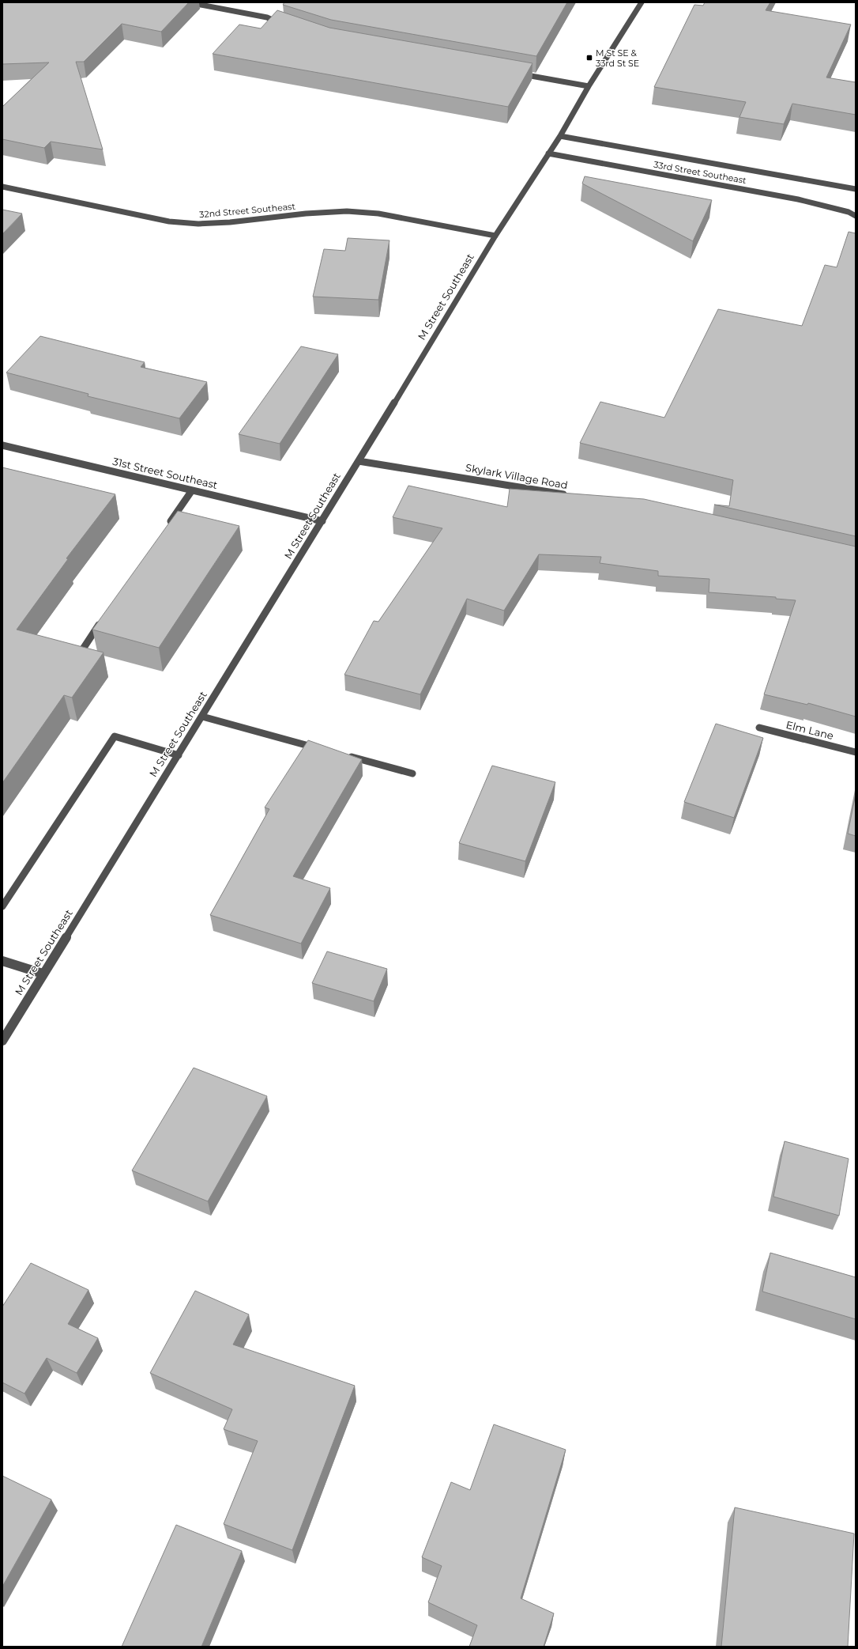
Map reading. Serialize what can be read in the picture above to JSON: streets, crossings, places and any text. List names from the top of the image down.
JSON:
{
  "streets": {
    "street": [
      "33rd Street Southeast",
      "32nd Street Southeast",
      "M Street Southeast",
      "31st Street Southeast",
      "Skylark Village Road",
      "Elm Lane"
    ]
  },
  "crossings": [
    ["33rd Street Southeast", "M Street Southeast"],
    ["32nd Street Southeast", "M Street Southeast"],
    ["M Street Southeast", "31st Street Southeast"],
    ["M Street Southeast", "Skylark Village Road"]
  ],
  "places": {
    "transit": ["M St SE & 33rd St SE"]
  }
}
